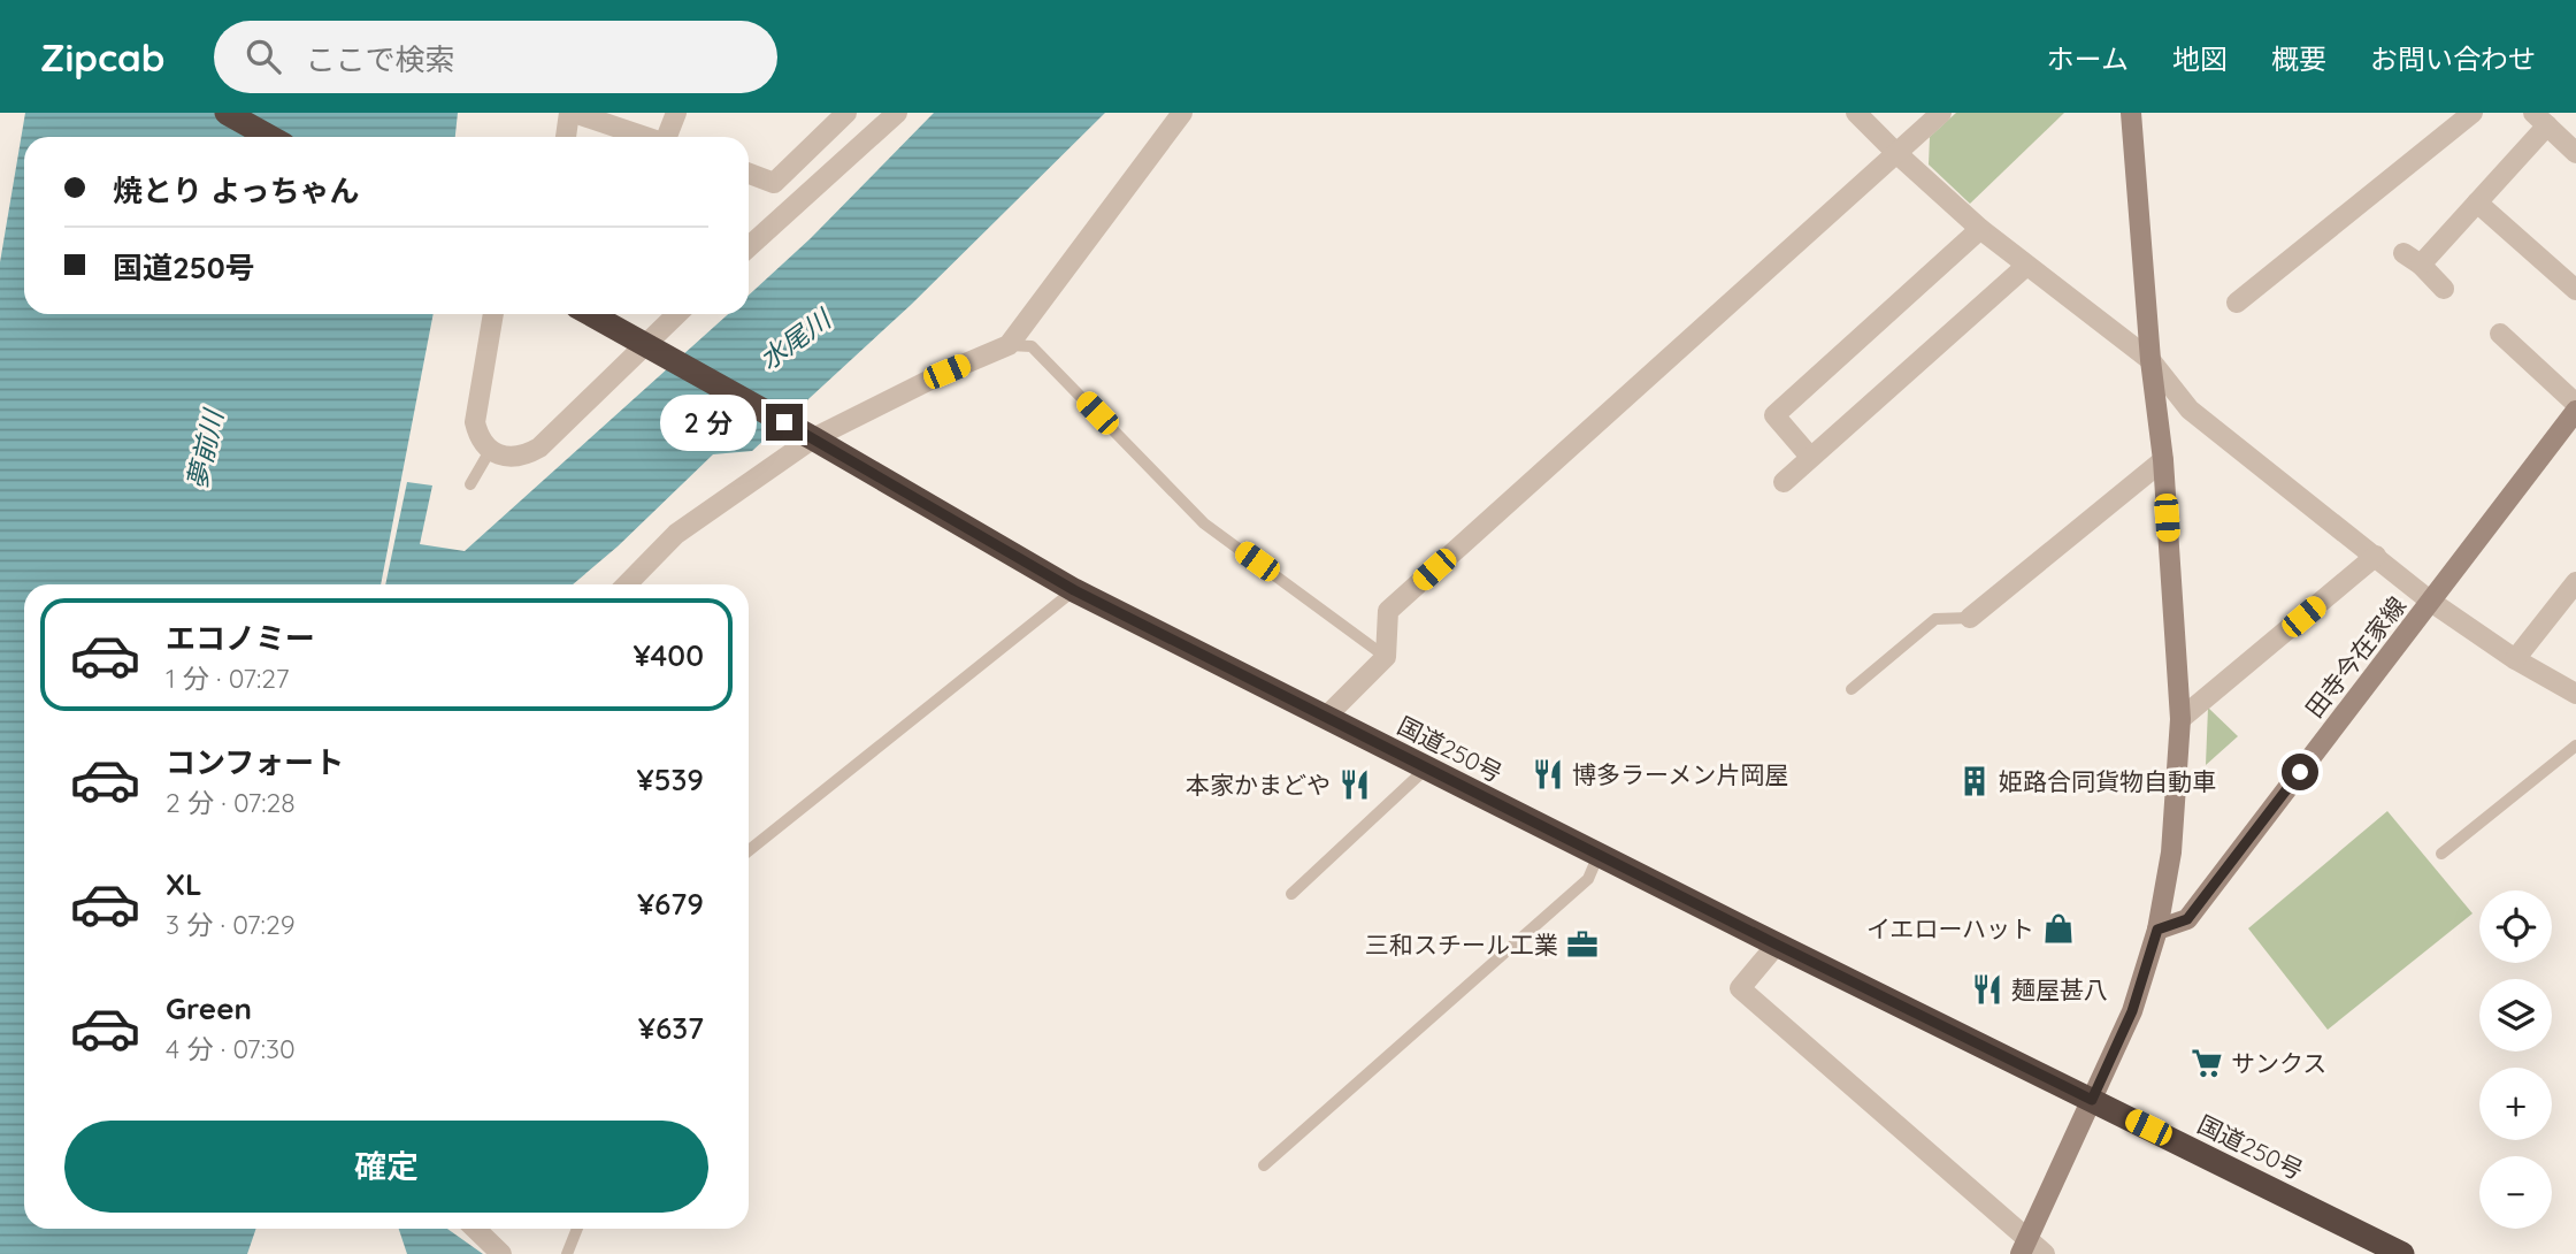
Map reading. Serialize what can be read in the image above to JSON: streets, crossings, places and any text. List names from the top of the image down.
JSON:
{
  "streets": {
    "highway": ["国道250号"],
    "street": ["田寺今在家線"]
  },
  "water": ["水尾川", "夢前川"],
  "places": {
    "restaurant": ["博多ラーメン片岡屋", "本家かまどや", "麺屋甚八"],
    "building": ["姫路合同貨物自動車"],
    "shop": ["イエローハット"],
    "office": ["三和スチール工業"],
    "supermarket": ["サンクス"]
  },
  "page": {
    "header": "Zipcab",
    "search": "ここで検索",
    "nav": [
      "ホーム",
      "地図",
      "概要",
      "お問い合わせ"
    ],
    "banner": ["焼とり よっちゃん", "国道250号"],
    "bubble": "2 分",
    "list": [
      {
        "name": "エコノミー",
        "note": "1 分 · 07:27",
        "value": "¥400"
      },
      {
        "name": "コンフォート",
        "note": "2 分 · 07:28",
        "value": "¥539"
      },
      {
        "name": "XL",
        "note": "3 分 · 07:29",
        "value": "¥679"
      },
      {
        "name": "Green",
        "note": "4 分 · 07:30",
        "value": "¥637"
      }
    ],
    "map_buttons": ["+", "−"],
    "buttons": "確定"
  }
}
